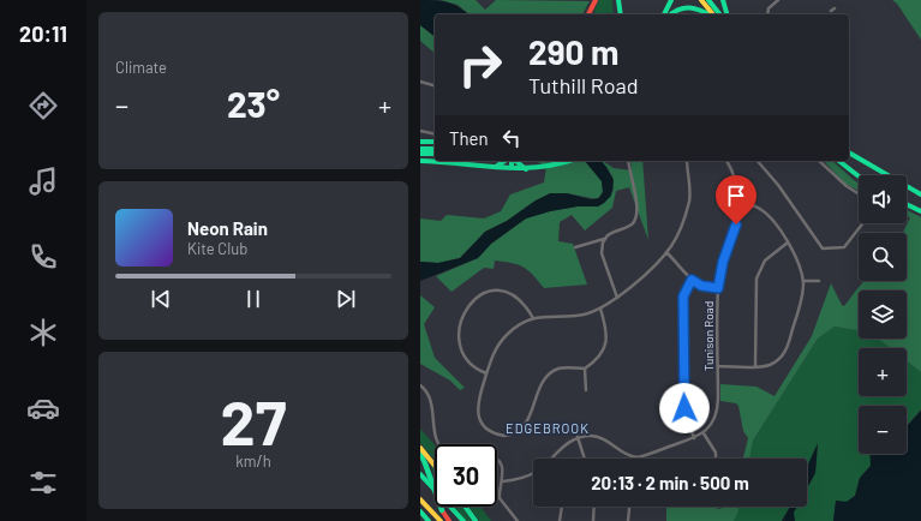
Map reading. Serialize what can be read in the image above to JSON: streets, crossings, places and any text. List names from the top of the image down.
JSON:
{
  "streets": {
    "street": ["Tunison Road"]
  },
  "districts": ["EDGEBROOK"],
  "page": {
    "tabs": "20:11",
    "tile": [
      "Climate",
      ["27", "km/h"]
    ],
    "turn": ["290 m", "Tuthill Road"],
    "heat": ["−", "23°", "+"],
    "then": "Then",
    "map_buttons": ["+", "−"],
    "song": ["Neon Rain", "Kite Club"],
    "limit": "30",
    "trip": "20:13 · 2 min · 500 m"
  }
}
